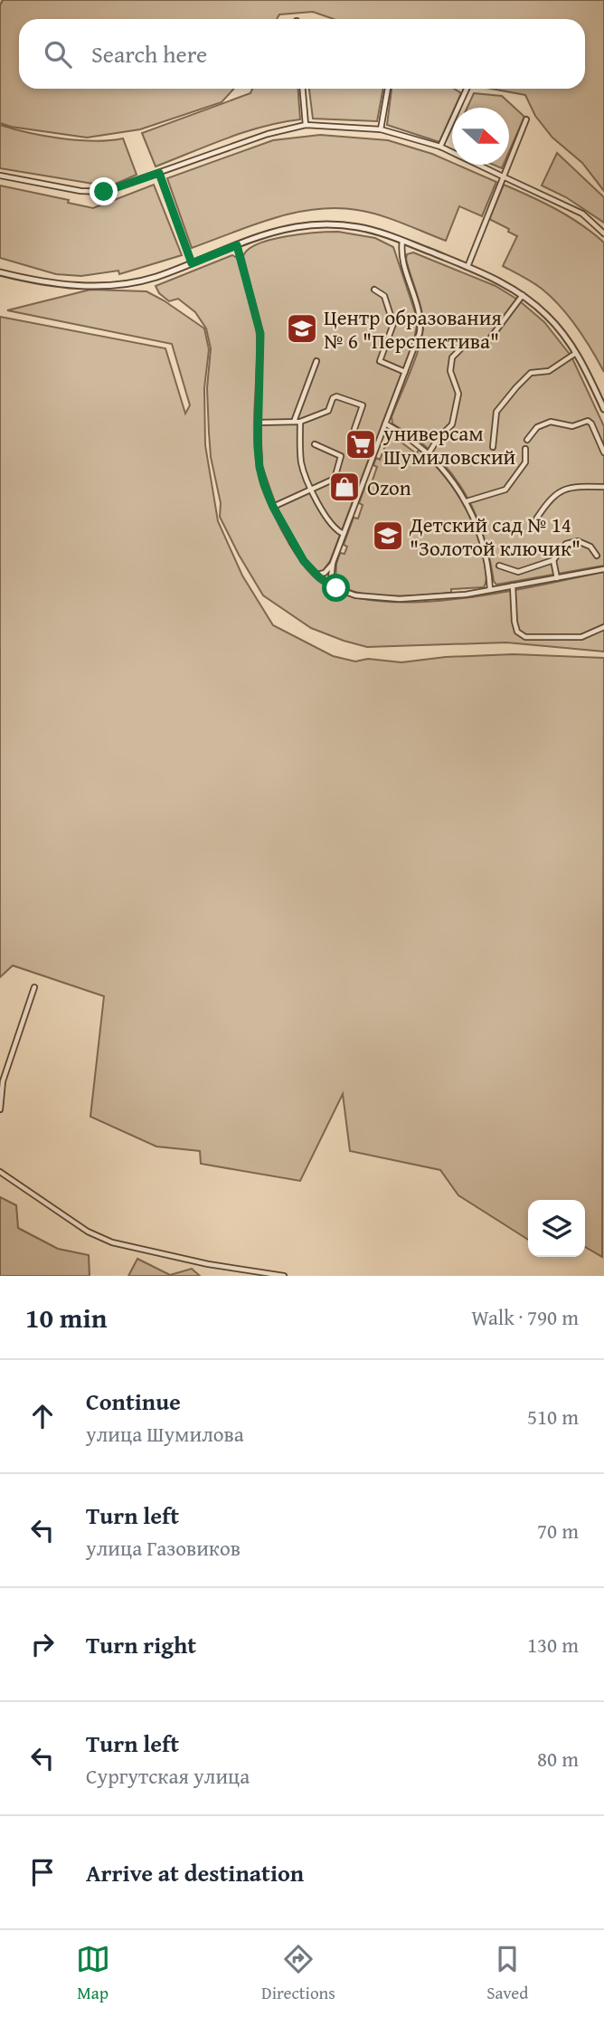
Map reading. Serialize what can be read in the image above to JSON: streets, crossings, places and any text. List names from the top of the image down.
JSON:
{
  "places": {
    "school or university": ["Центр образования № 6 \"Перспектива\"", "Детский сад № 14 \"Золотой ключик\""],
    "supermarket": ["универсам Шумиловский"],
    "shop": ["Ozon"]
  },
  "north": "right",
  "page": {
    "search": "Search here",
    "heading": ["10 min", "Walk · 790 m"],
    "list": [
      ["Continue", "улица Шумилова", "510 m"],
      ["Turn left", "улица Газовиков", "70 m"],
      ["Turn right", "130 m"],
      ["Turn left", "Сургутская улица", "80 m"],
      "Arrive at destination"
    ],
    "nav": ["Map", "Directions", "Saved"]
  }
}
